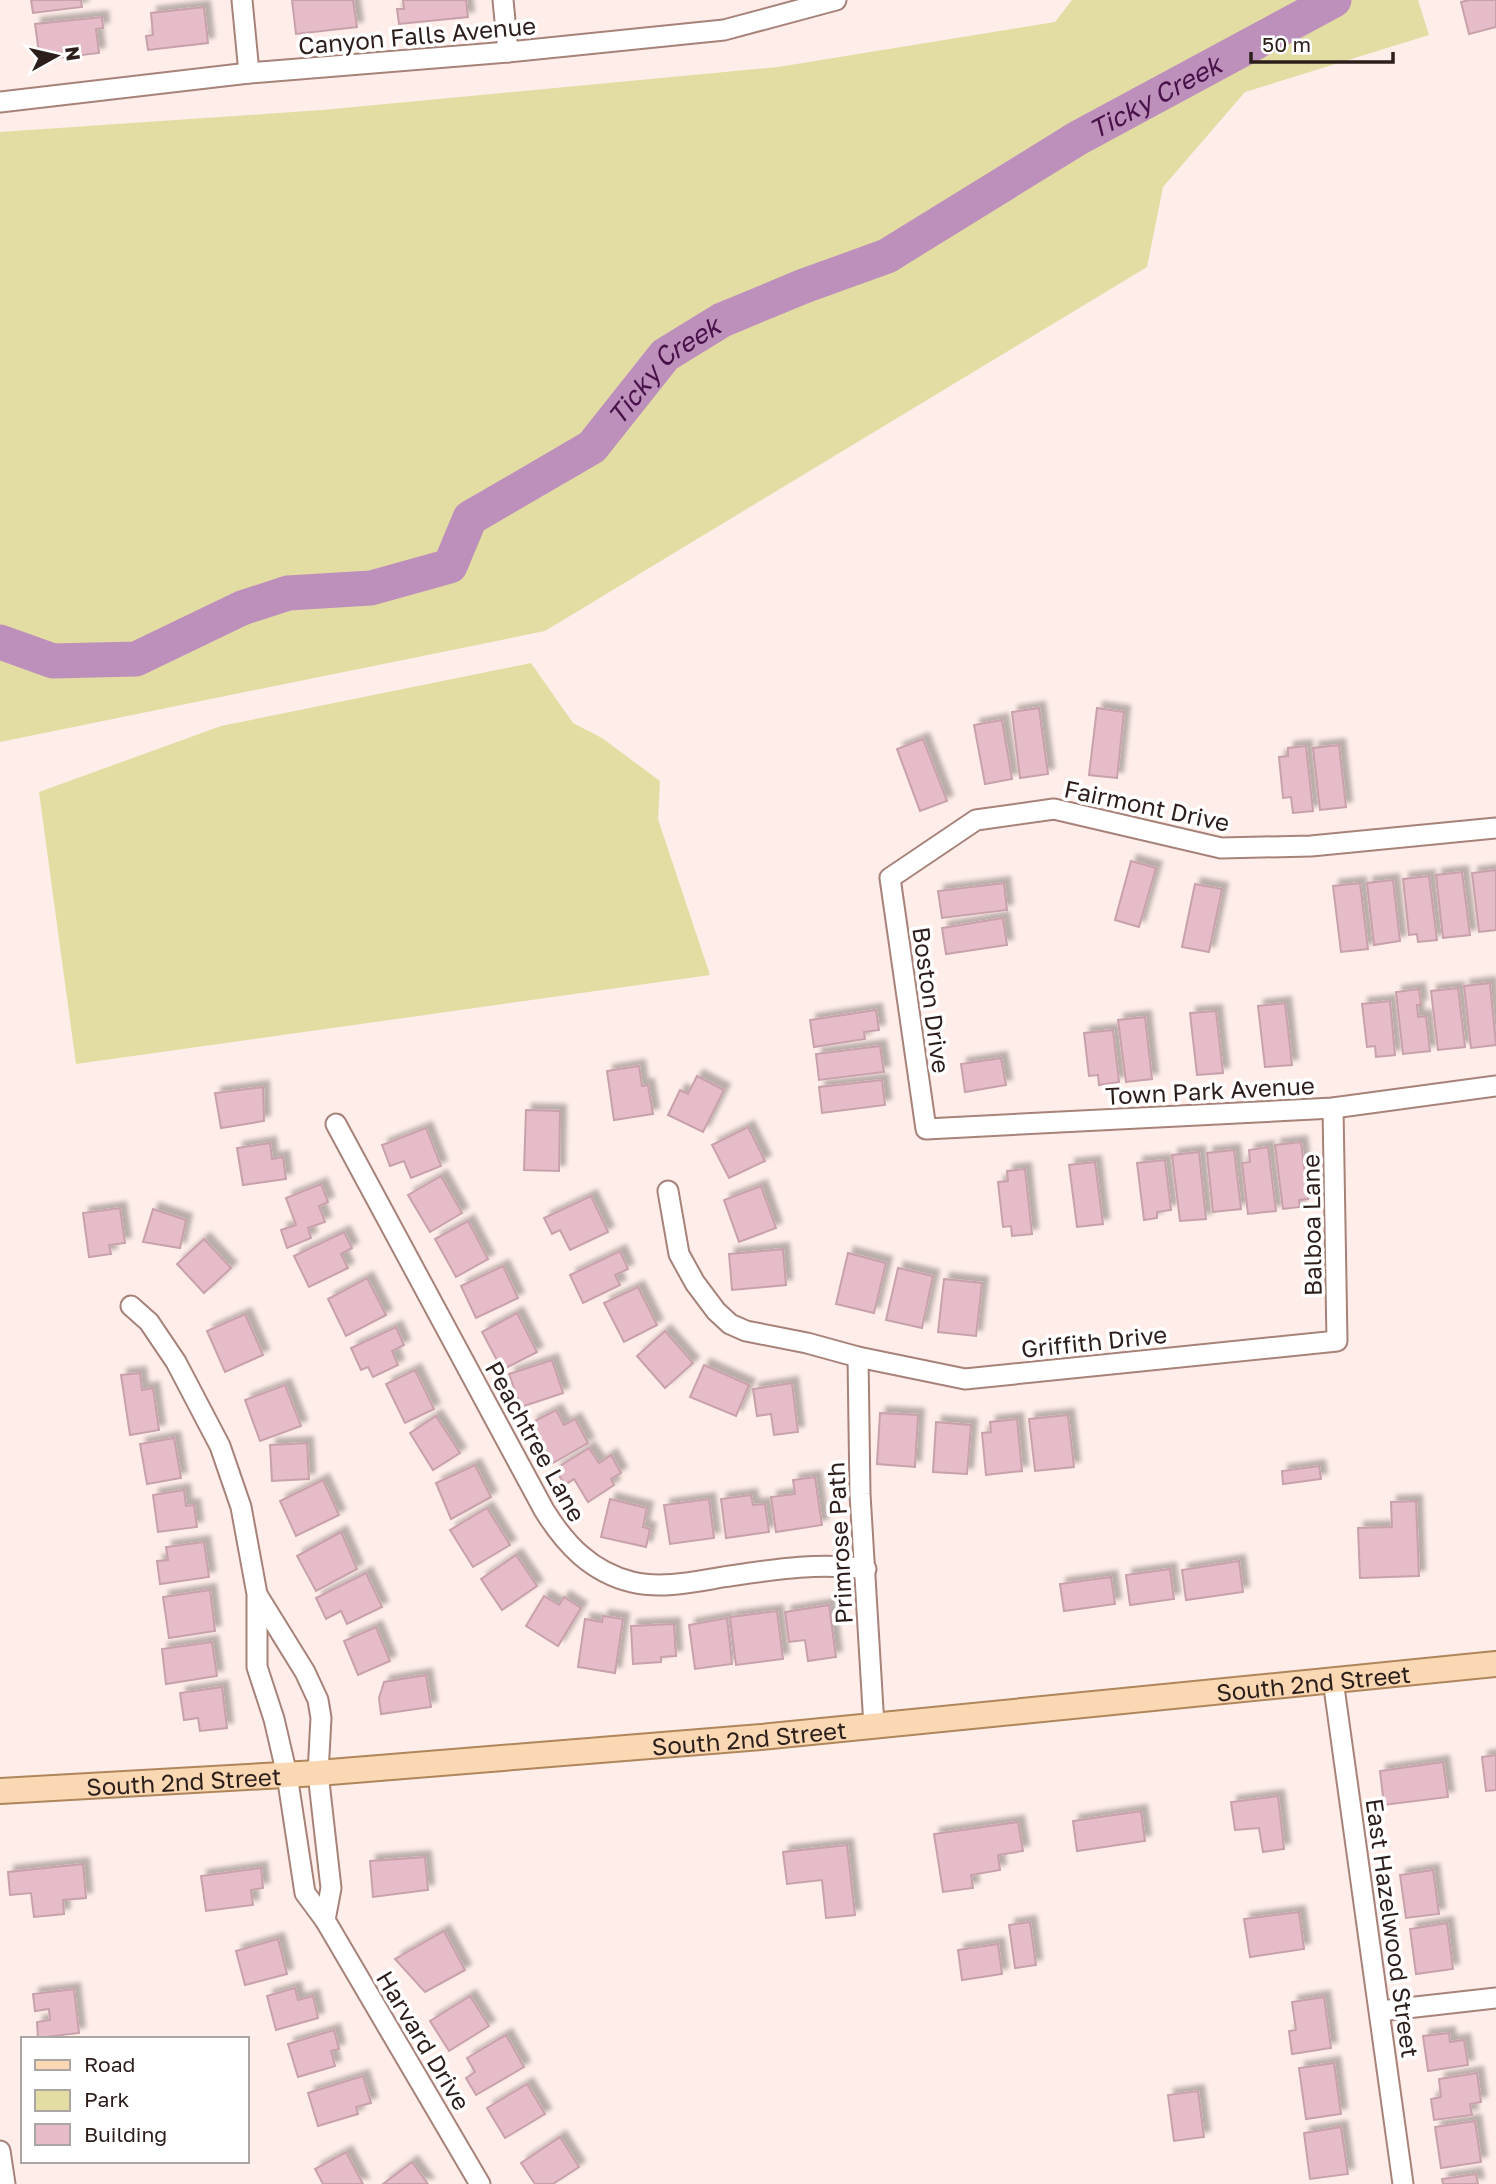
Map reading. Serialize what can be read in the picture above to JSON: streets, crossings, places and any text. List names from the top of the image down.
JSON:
{
  "streets": {
    "main road": ["South 2nd Street"],
    "street": [
      "Canyon Falls Avenue",
      "Fairmont Drive",
      "Boston Drive",
      "Town Park Avenue",
      "Balboa Lane",
      "Griffith Drive",
      "Peachtree Lane",
      "Primrose Path",
      "East Hazelwood Street",
      "Harvard Drive"
    ]
  },
  "crossings": [
    ["Fairmont Drive", "Boston Drive"],
    ["Boston Drive", "Town Park Avenue"],
    ["Town Park Avenue", "Balboa Lane"],
    ["Balboa Lane", "Griffith Drive"],
    ["Griffith Drive", "Primrose Path"],
    ["Peachtree Lane", "Primrose Path"],
    ["Primrose Path", "South 2nd Street"],
    ["South 2nd Street", "East Hazelwood Street"],
    ["South 2nd Street", "Harvard Drive"]
  ],
  "water": ["Ticky Creek"],
  "legend": ["Road", "Park", "Building"],
  "scale_bar": "50 m",
  "north": "right"
}
